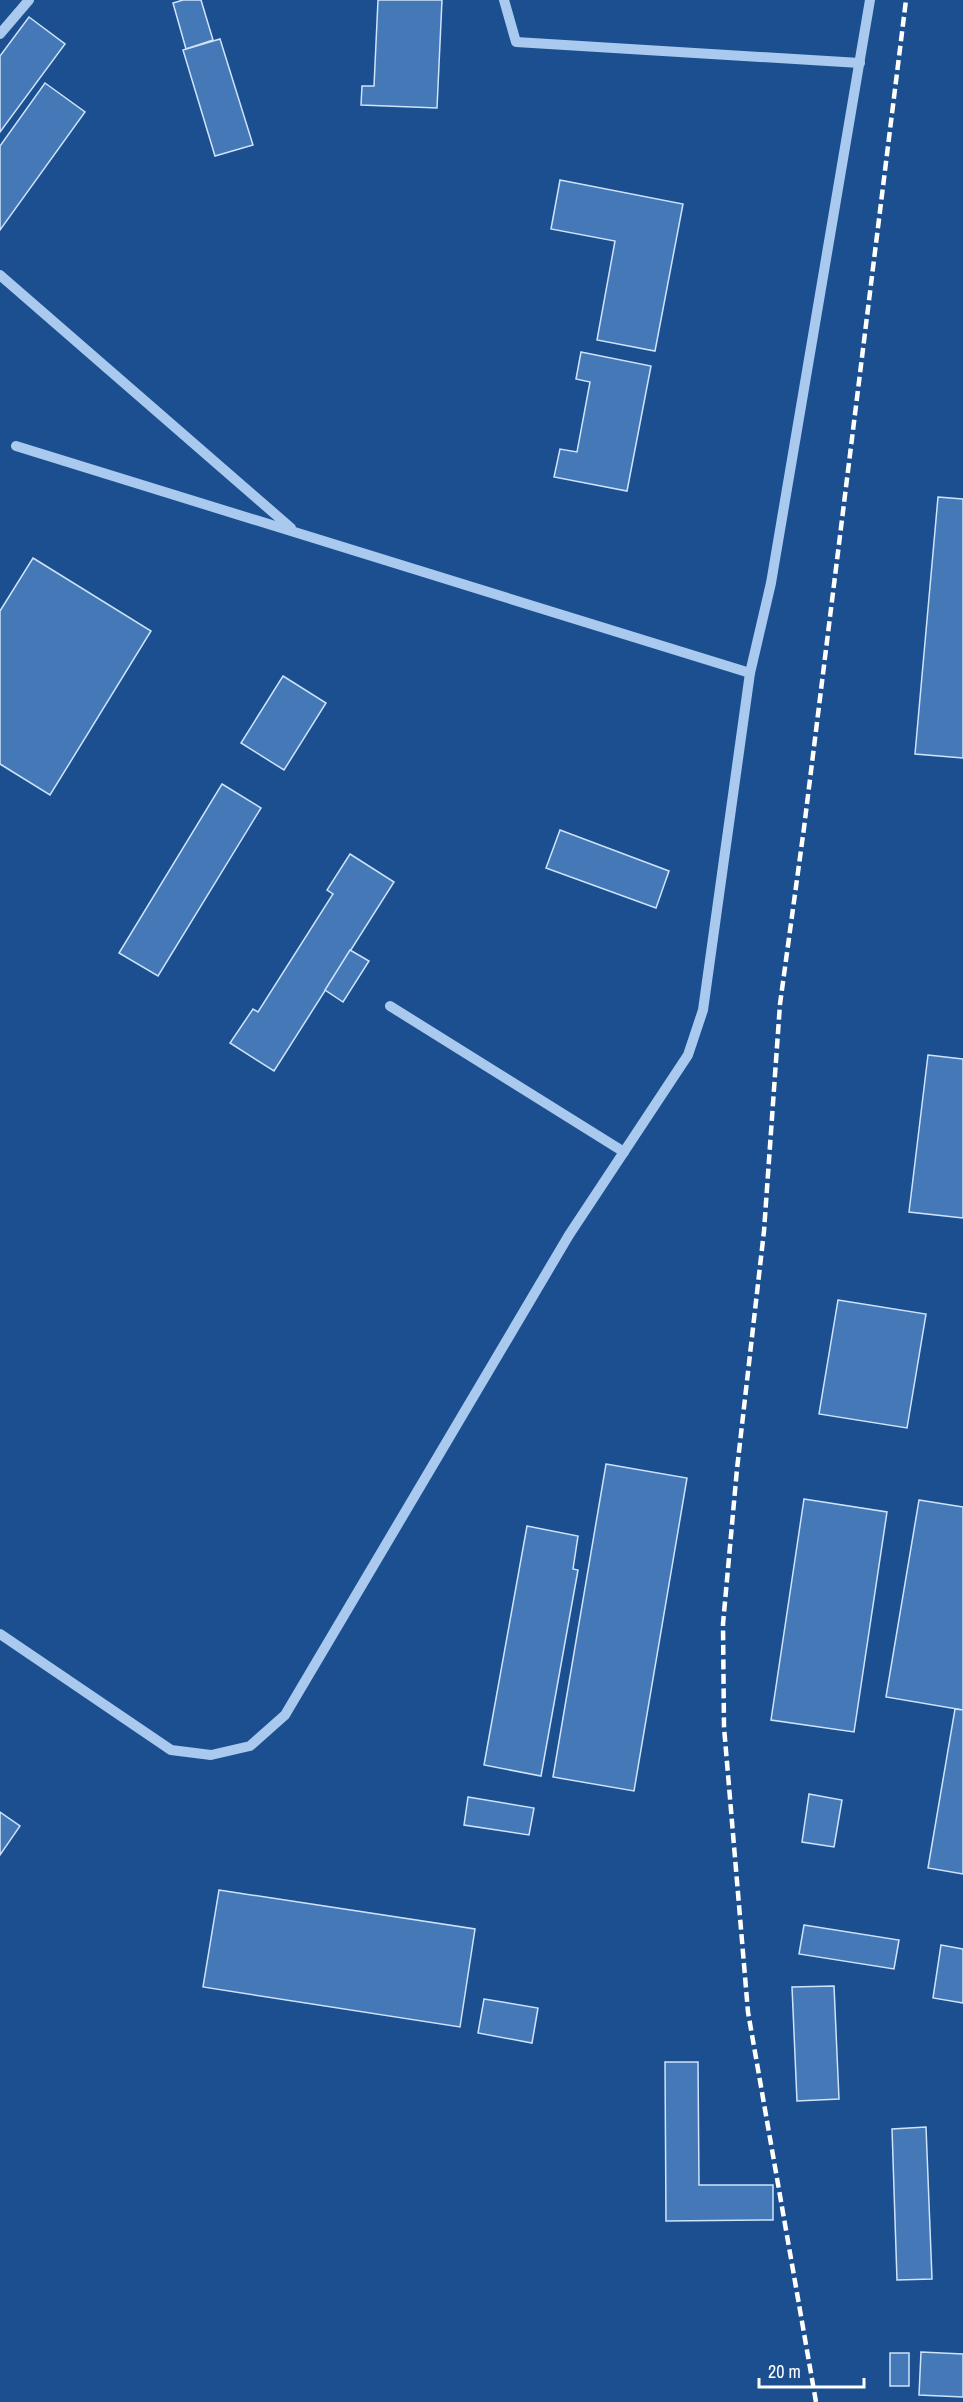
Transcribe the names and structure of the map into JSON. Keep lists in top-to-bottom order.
{
  "scale_bar": "20 m"
}
